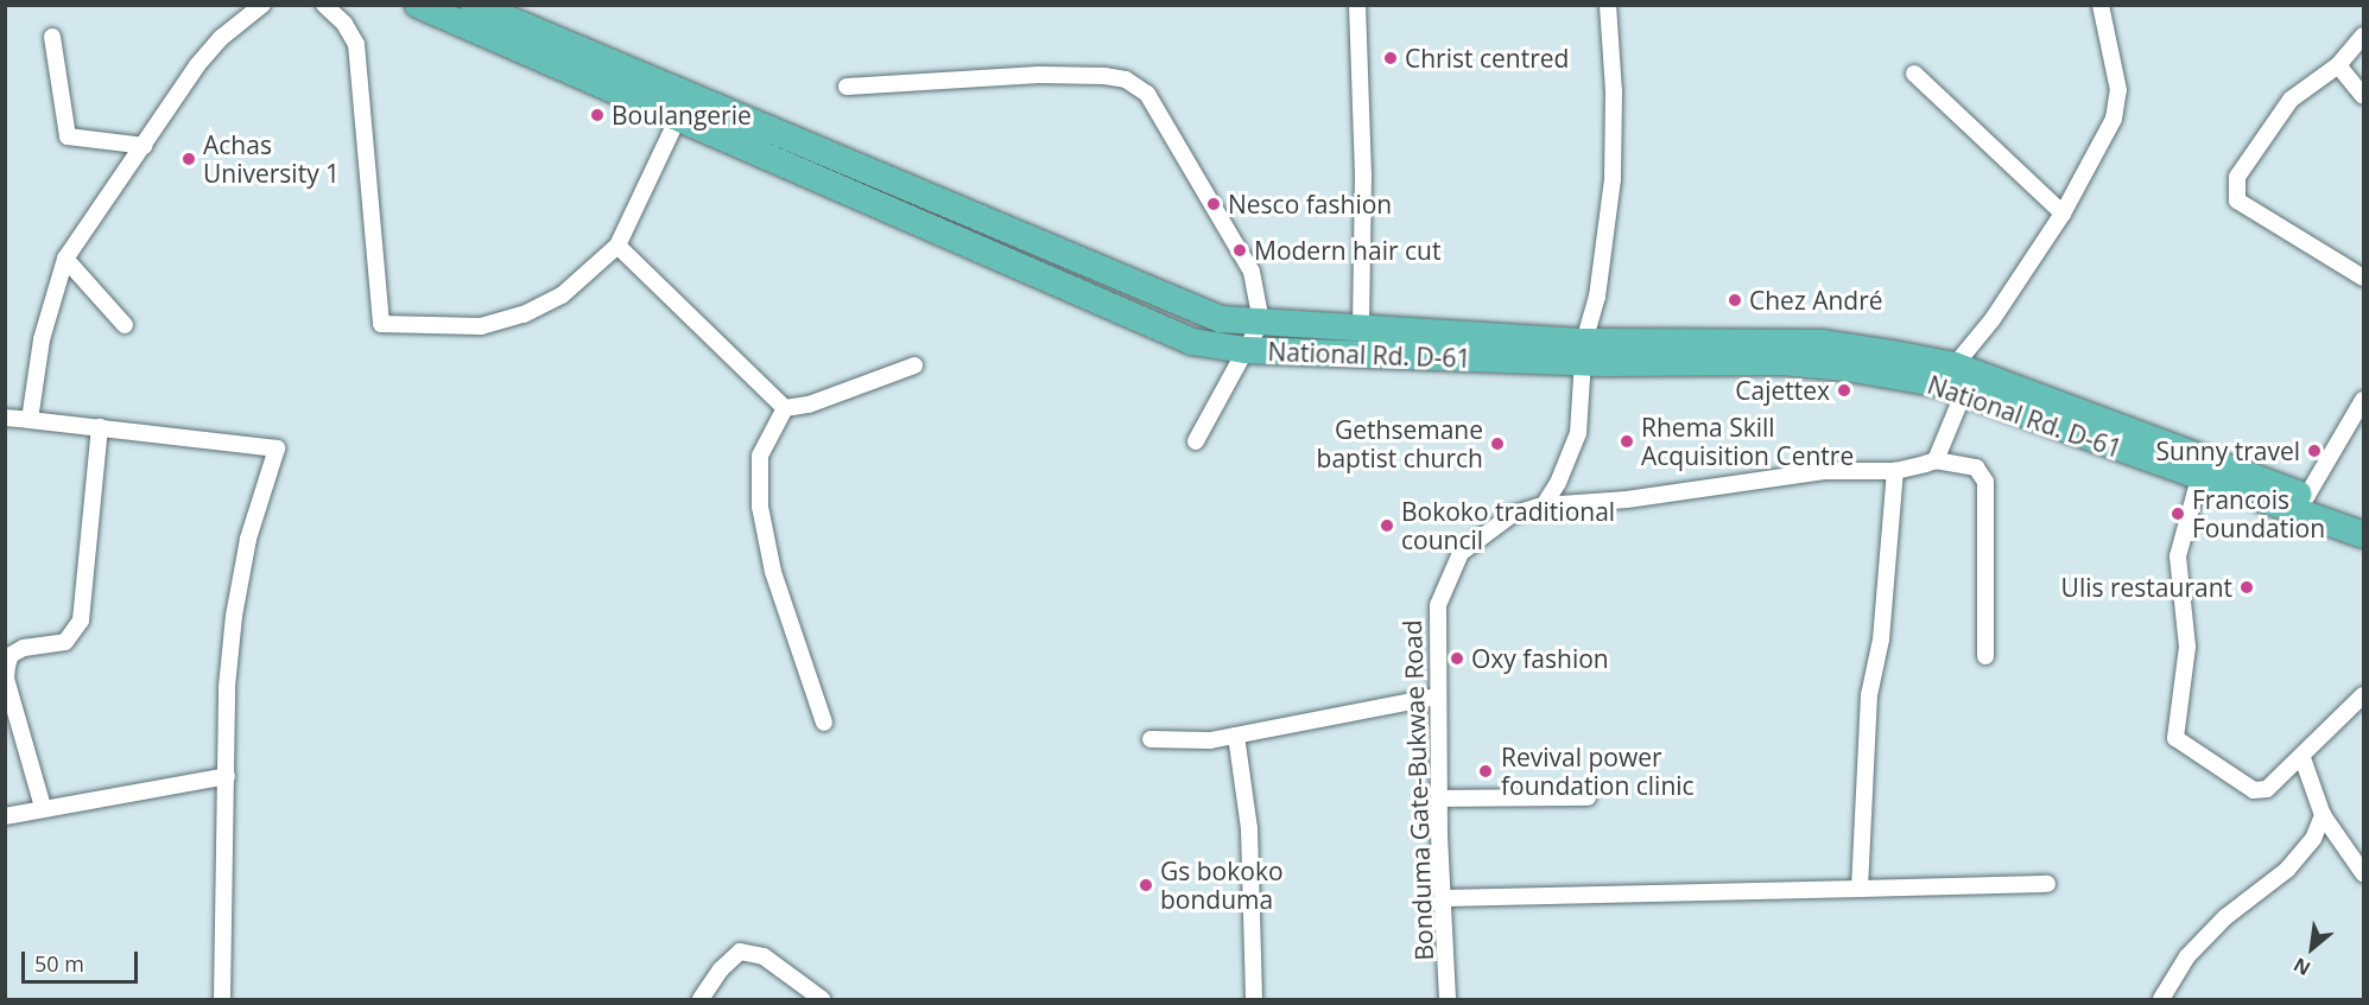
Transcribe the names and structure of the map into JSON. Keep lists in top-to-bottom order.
{
  "streets": {
    "highway": ["National Rd. D-61"],
    "street": ["Bonduma Gate-Bukwae Road"]
  },
  "places": [
    "Christ centred",
    "Boulangerie",
    "Achas University 1",
    "Nesco fashion",
    "Modern hair cut",
    "Chez André",
    "Cajettex",
    "Rhema Skill Acquisition Centre",
    "Gethsemane baptist church",
    "Sunny travel",
    "Francois Foundation",
    "Bokoko traditional council",
    "Ulis restaurant",
    "Oxy fashion",
    "Revival power foundation clinic",
    "Gs bokoko bonduma"
  ],
  "scale_bar": "50 m",
  "north": "bottom left"
}
